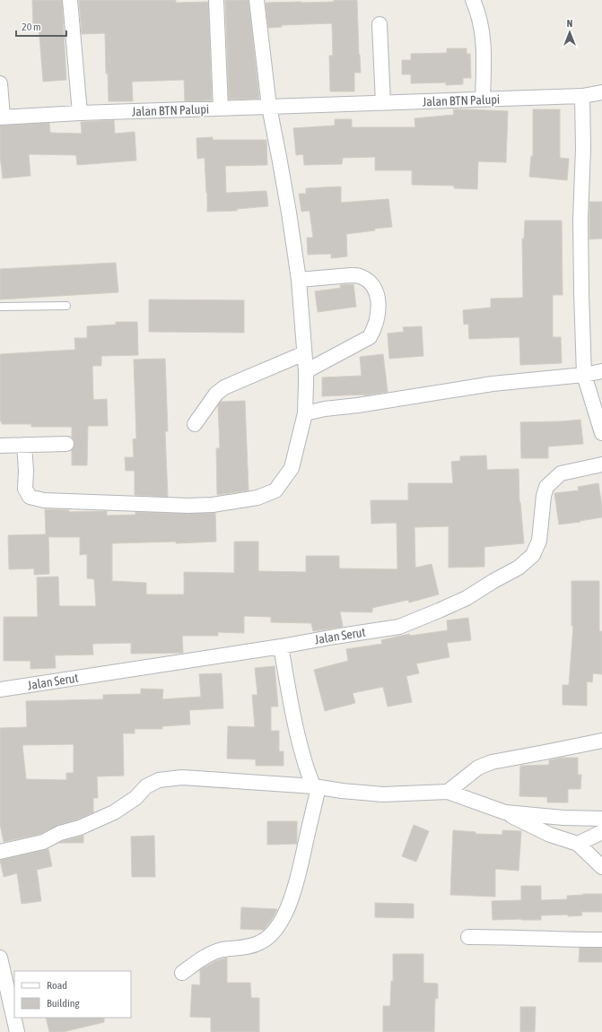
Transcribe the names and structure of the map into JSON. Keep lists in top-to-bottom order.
{
  "streets": {
    "street": ["Jalan BTN Palupi", "Jalan Serut"]
  },
  "legend": ["Road", "Building"],
  "scale_bar": "20 m",
  "north": "top"
}
